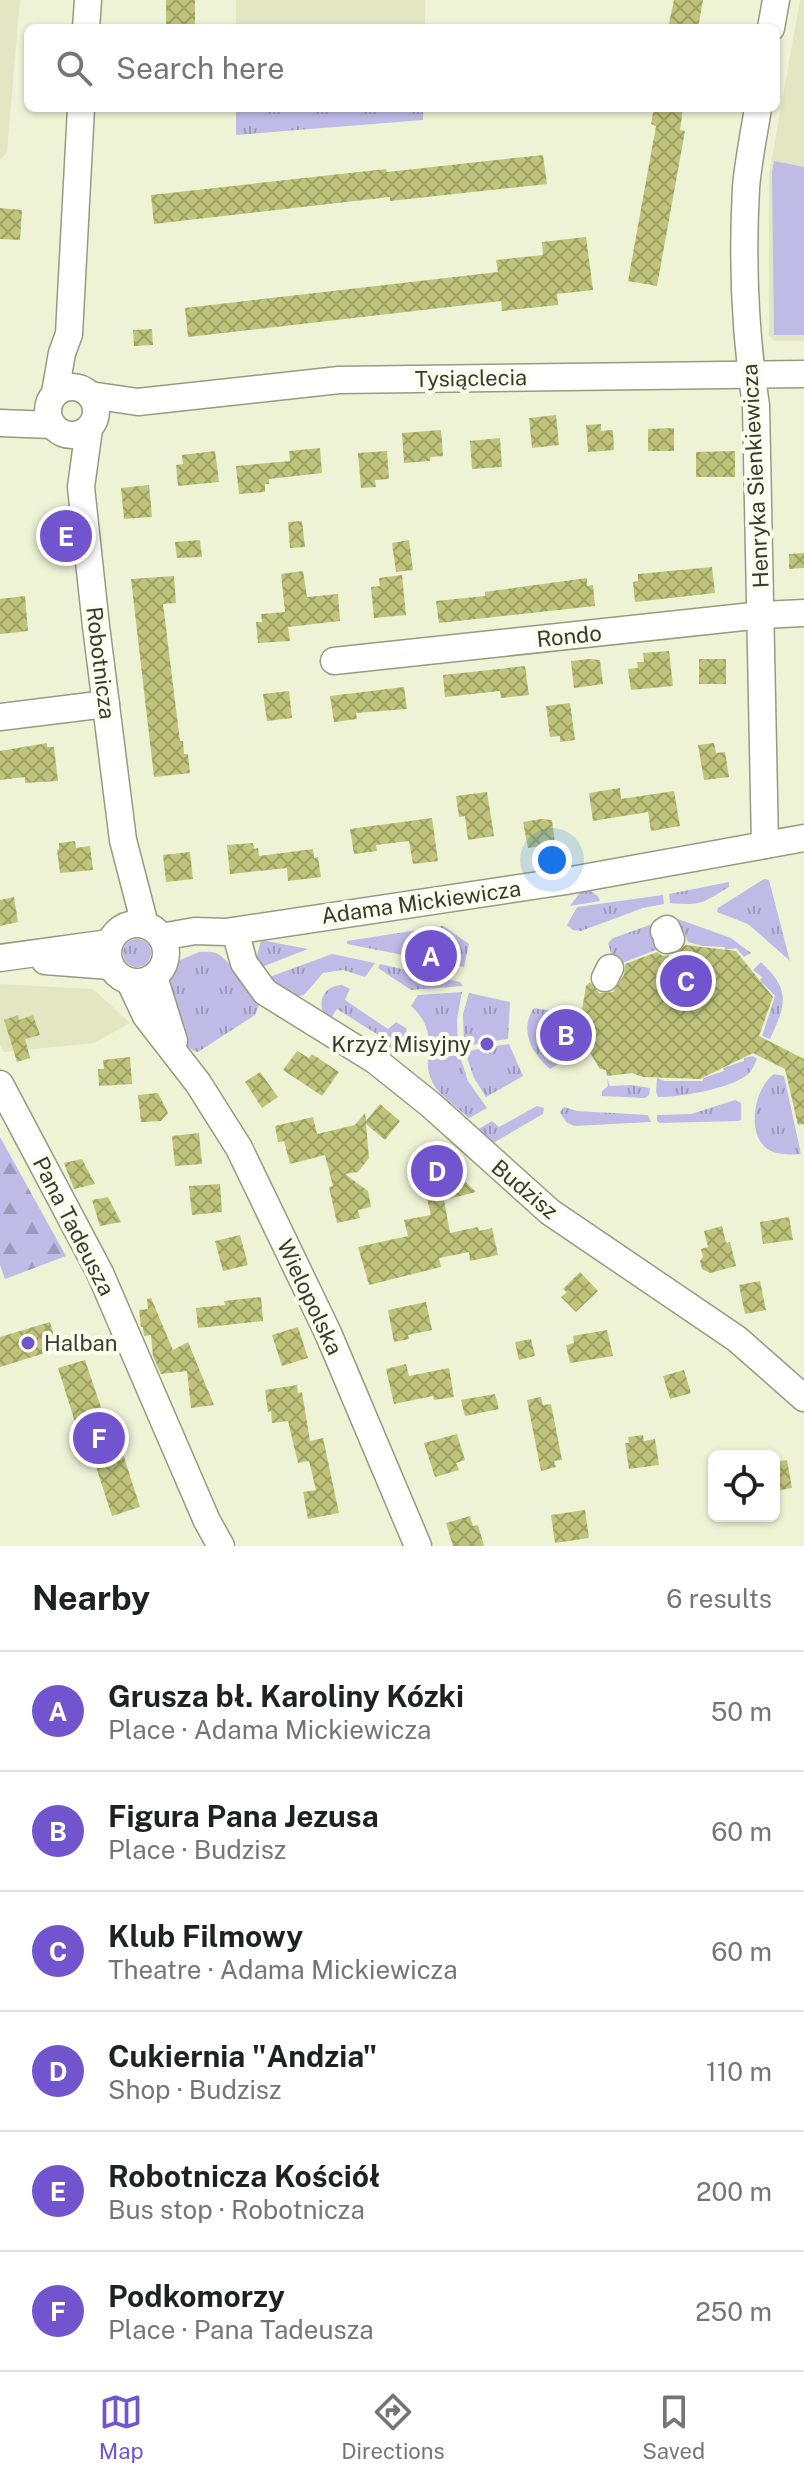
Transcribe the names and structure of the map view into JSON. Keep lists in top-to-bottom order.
{
  "streets": {
    "street": [
      "Tysiąclecia",
      "Henryka Sienkiewicza",
      "Rondo",
      "Robotnicza",
      "Adama Mickiewicza",
      "Budzisz",
      "Pana Tadeusza",
      "Wielopolska"
    ]
  },
  "crossings": [
    ["Tysiąclecia", "Henryka Sienkiewicza"],
    ["Tysiąclecia", "Robotnicza"],
    ["Henryka Sienkiewicza", "Rondo"],
    ["Henryka Sienkiewicza", "Adama Mickiewicza"],
    ["Robotnicza", "Adama Mickiewicza"],
    ["Robotnicza", "Wielopolska"],
    ["Adama Mickiewicza", "Budzisz"],
    ["Adama Mickiewicza", "Wielopolska"]
  ],
  "places": ["Krzyż Misyjny", "Halban"],
  "page": {
    "search": "Search here",
    "pins": [
      "E",
      "A",
      "C",
      "B",
      "D",
      "F"
    ],
    "heading": ["Nearby", "6 results"],
    "list": [
      {
        "mark": "A",
        "name": "Grusza bł. Karoliny Kózki",
        "note": "Place · Adama Mickiewicza",
        "value": "50 m"
      },
      {
        "mark": "B",
        "name": "Figura Pana Jezusa",
        "note": "Place · Budzisz",
        "value": "60 m"
      },
      {
        "mark": "C",
        "name": "Klub Filmowy",
        "note": "Theatre · Adama Mickiewicza",
        "value": "60 m"
      },
      {
        "mark": "D",
        "name": "Cukiernia \"Andzia\"",
        "note": "Shop · Budzisz",
        "value": "110 m"
      },
      {
        "mark": "E",
        "name": "Robotnicza Kościół",
        "note": "Bus stop · Robotnicza",
        "value": "200 m"
      },
      {
        "mark": "F",
        "name": "Podkomorzy",
        "note": "Place · Pana Tadeusza",
        "value": "250 m"
      }
    ],
    "nav": ["Map", "Directions", "Saved"]
  }
}
